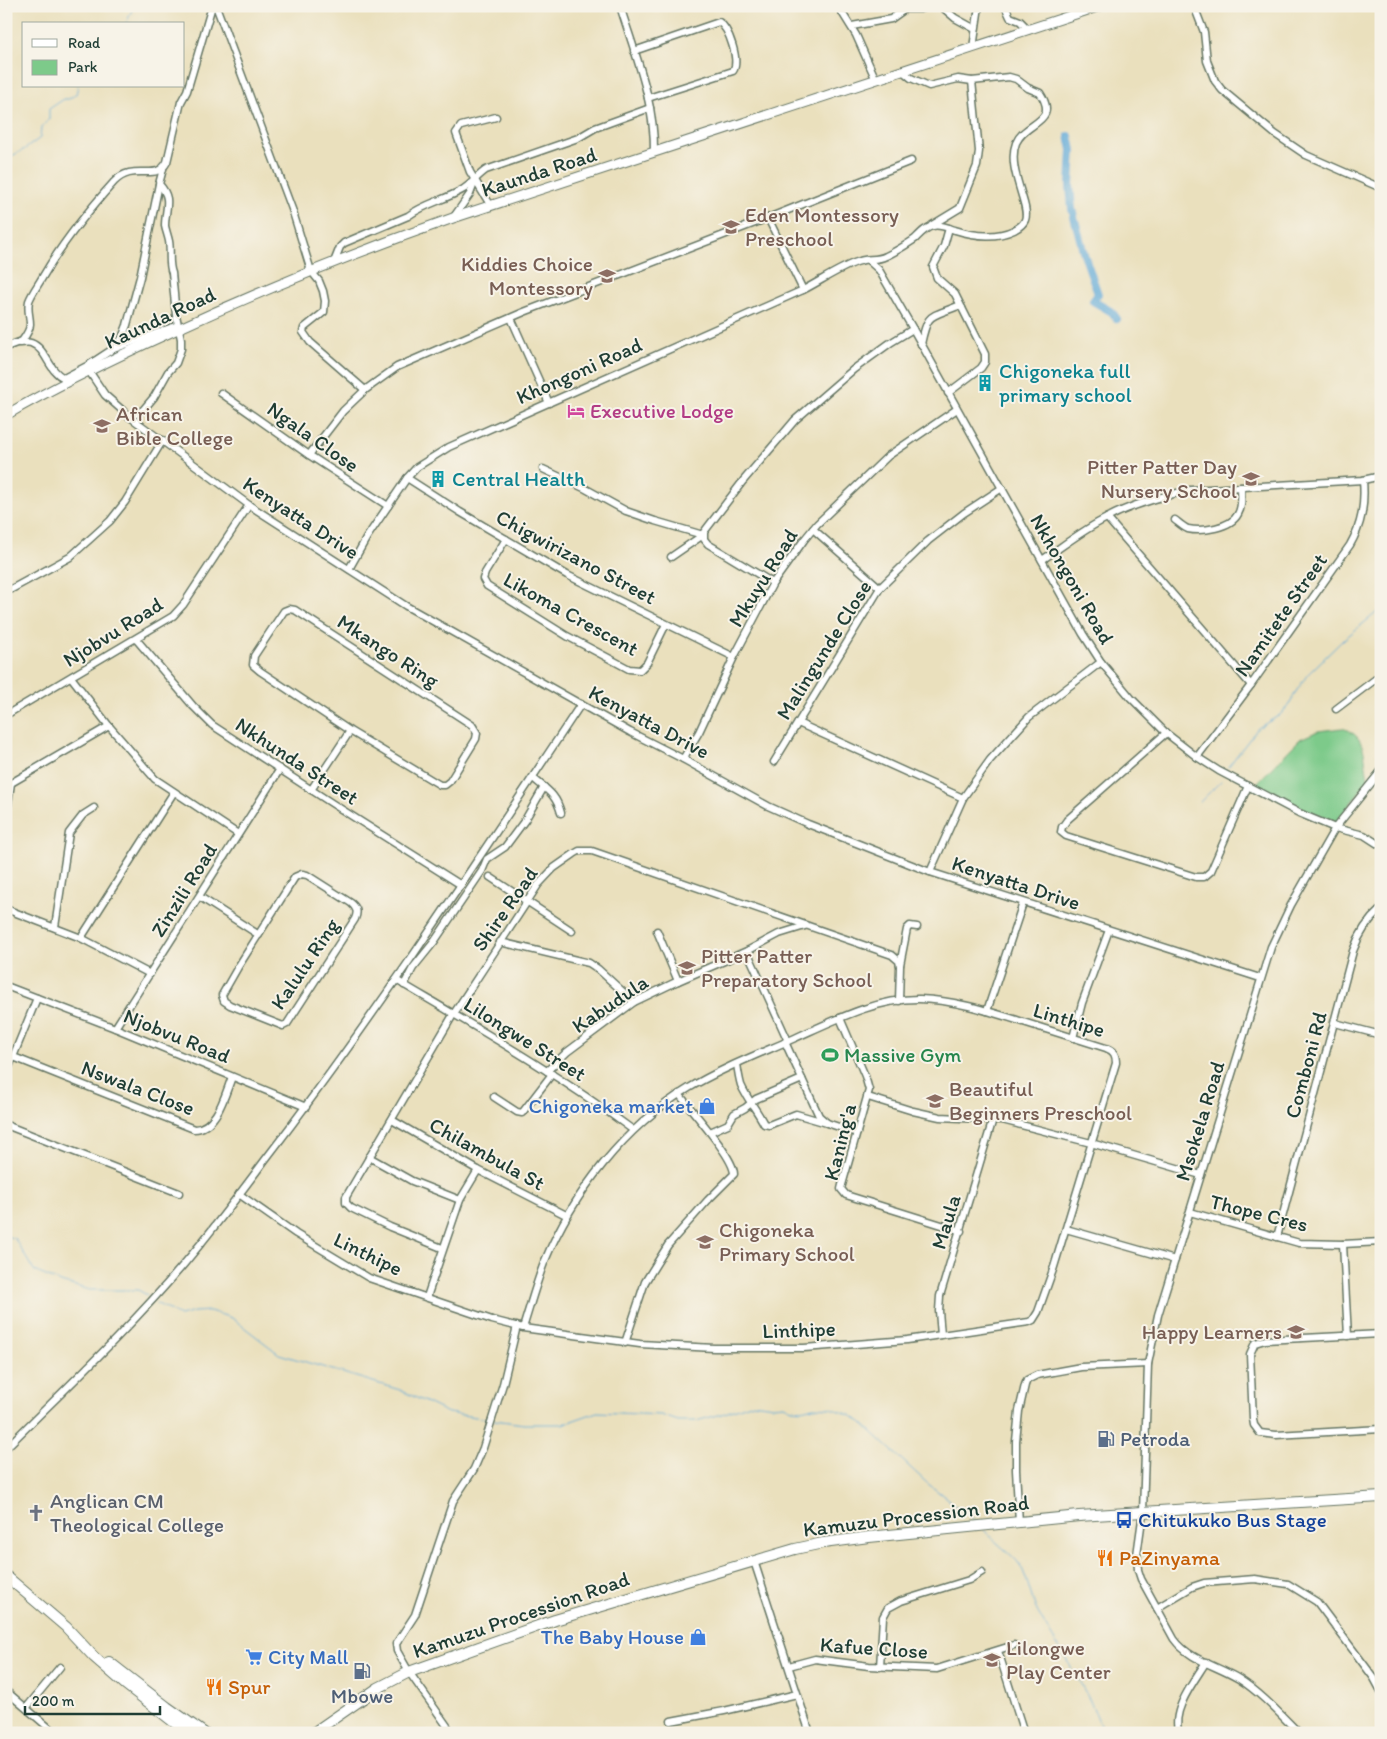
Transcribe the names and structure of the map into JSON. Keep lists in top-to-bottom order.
{
  "streets": {
    "highway": ["Kamuzu Procession Road"],
    "main road": ["Kaunda Road"],
    "street": [
      "Khongoni Road",
      "Ngala Close",
      "Kenyatta Drive",
      "Chigwirizano Street",
      "Mkuyu Road",
      "Nkhongoni Road",
      "Likoma Crescent",
      "Namitete Street",
      "Njobvu Road",
      "Malingunde Close",
      "Mkango Ring",
      "Nkhunda Street",
      "Zinzili Road",
      "Shire Road",
      "Kalulu Ring",
      "Kabudula",
      "Linthipe",
      "Lilongwe Street",
      "Comboni Rd",
      "Nswala Close",
      "Msokela Road",
      "Kaning'a",
      "Chilambula St",
      "Thope Cres",
      "Maula",
      "Kafue Close"
    ]
  },
  "crossings": [
    ["Kaunda Road", "Kenyatta Drive"],
    ["Khongoni Road", "Ngala Close"],
    ["Khongoni Road", "Kenyatta Drive"],
    ["Khongoni Road", "Chigwirizano Street"],
    ["Khongoni Road", "Nkhongoni Road"],
    ["Kenyatta Drive", "Mkuyu Road"],
    ["Kenyatta Drive", "Njobvu Road"],
    ["Kenyatta Drive", "Msokela Road"],
    ["Chigwirizano Street", "Mkuyu Road"],
    ["Chigwirizano Street", "Likoma Crescent"],
    ["Mkuyu Road", "Nkhongoni Road"],
    ["Nkhongoni Road", "Namitete Street"],
    ["Nkhongoni Road", "Malingunde Close"],
    ["Nkhongoni Road", "Msokela Road"],
    ["Njobvu Road", "Nkhunda Street"],
    ["Njobvu Road", "Zinzili Road"],
    ["Njobvu Road", "Nswala Close"],
    ["Nkhunda Street", "Zinzili Road"],
    ["Shire Road", "Kabudula"],
    ["Shire Road", "Lilongwe Street"],
    ["Shire Road", "Chilambula St"],
    ["Kabudula", "Lilongwe Street"],
    ["Linthipe", "Lilongwe Street"],
    ["Linthipe", "Chilambula St"],
    ["Linthipe", "Maula"],
    ["Comboni Rd", "Thope Cres"],
    ["Msokela Road", "Thope Cres"],
    ["Msokela Road", "Kamuzu Procession Road"],
    ["Kaning'a", "Maula"]
  ],
  "places": {
    "school or university": [
      "Eden Montessory Preschool",
      "Kiddies Choice Montessory",
      "African Bible College",
      "Pitter Patter Day Nursery School",
      "Pitter Patter Preparatory School",
      "Beautiful Beginners Preschool",
      "Chigoneka Primary School",
      "Happy Learners",
      "Lilongwe Play Center"
    ],
    "building": ["Chigoneka full primary school", "Central Health"],
    "hotel": ["Executive Lodge"],
    "sports": ["Massive Gym"],
    "shop": ["Chigoneka market", "The Baby House"],
    "fuel station": ["Petroda", "Mbowe"],
    "church": ["Anglican CM Theological College"],
    "bus stop": ["Chitukuko Bus Stage"],
    "restaurant": ["PaZinyama", "Spur"],
    "supermarket": ["City Mall"]
  },
  "legend": ["Road", "Park"],
  "scale_bar": "200 m"
}
